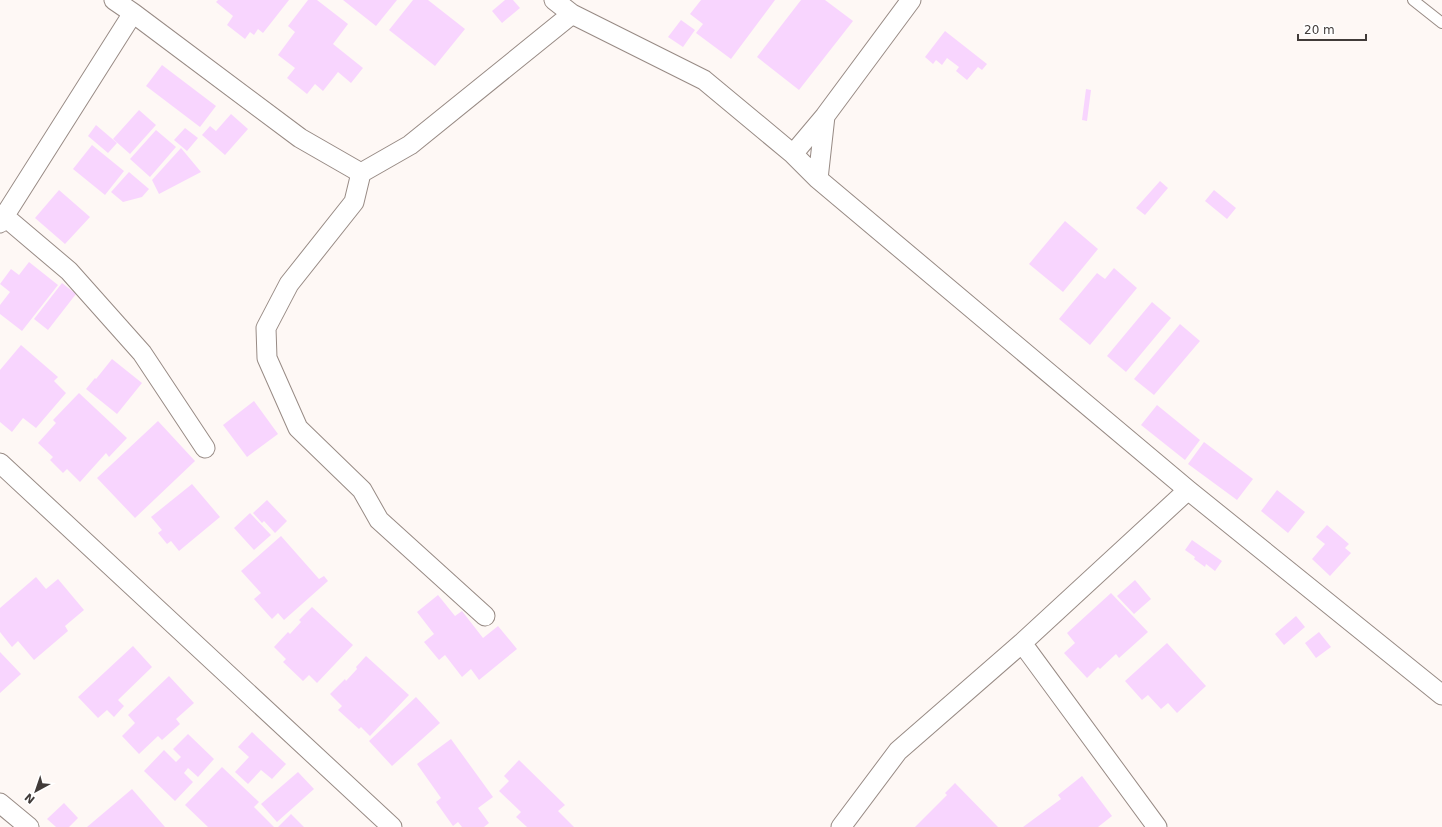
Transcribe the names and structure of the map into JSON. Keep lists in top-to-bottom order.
{
  "scale_bar": "20 m",
  "north": "bottom left"
}
